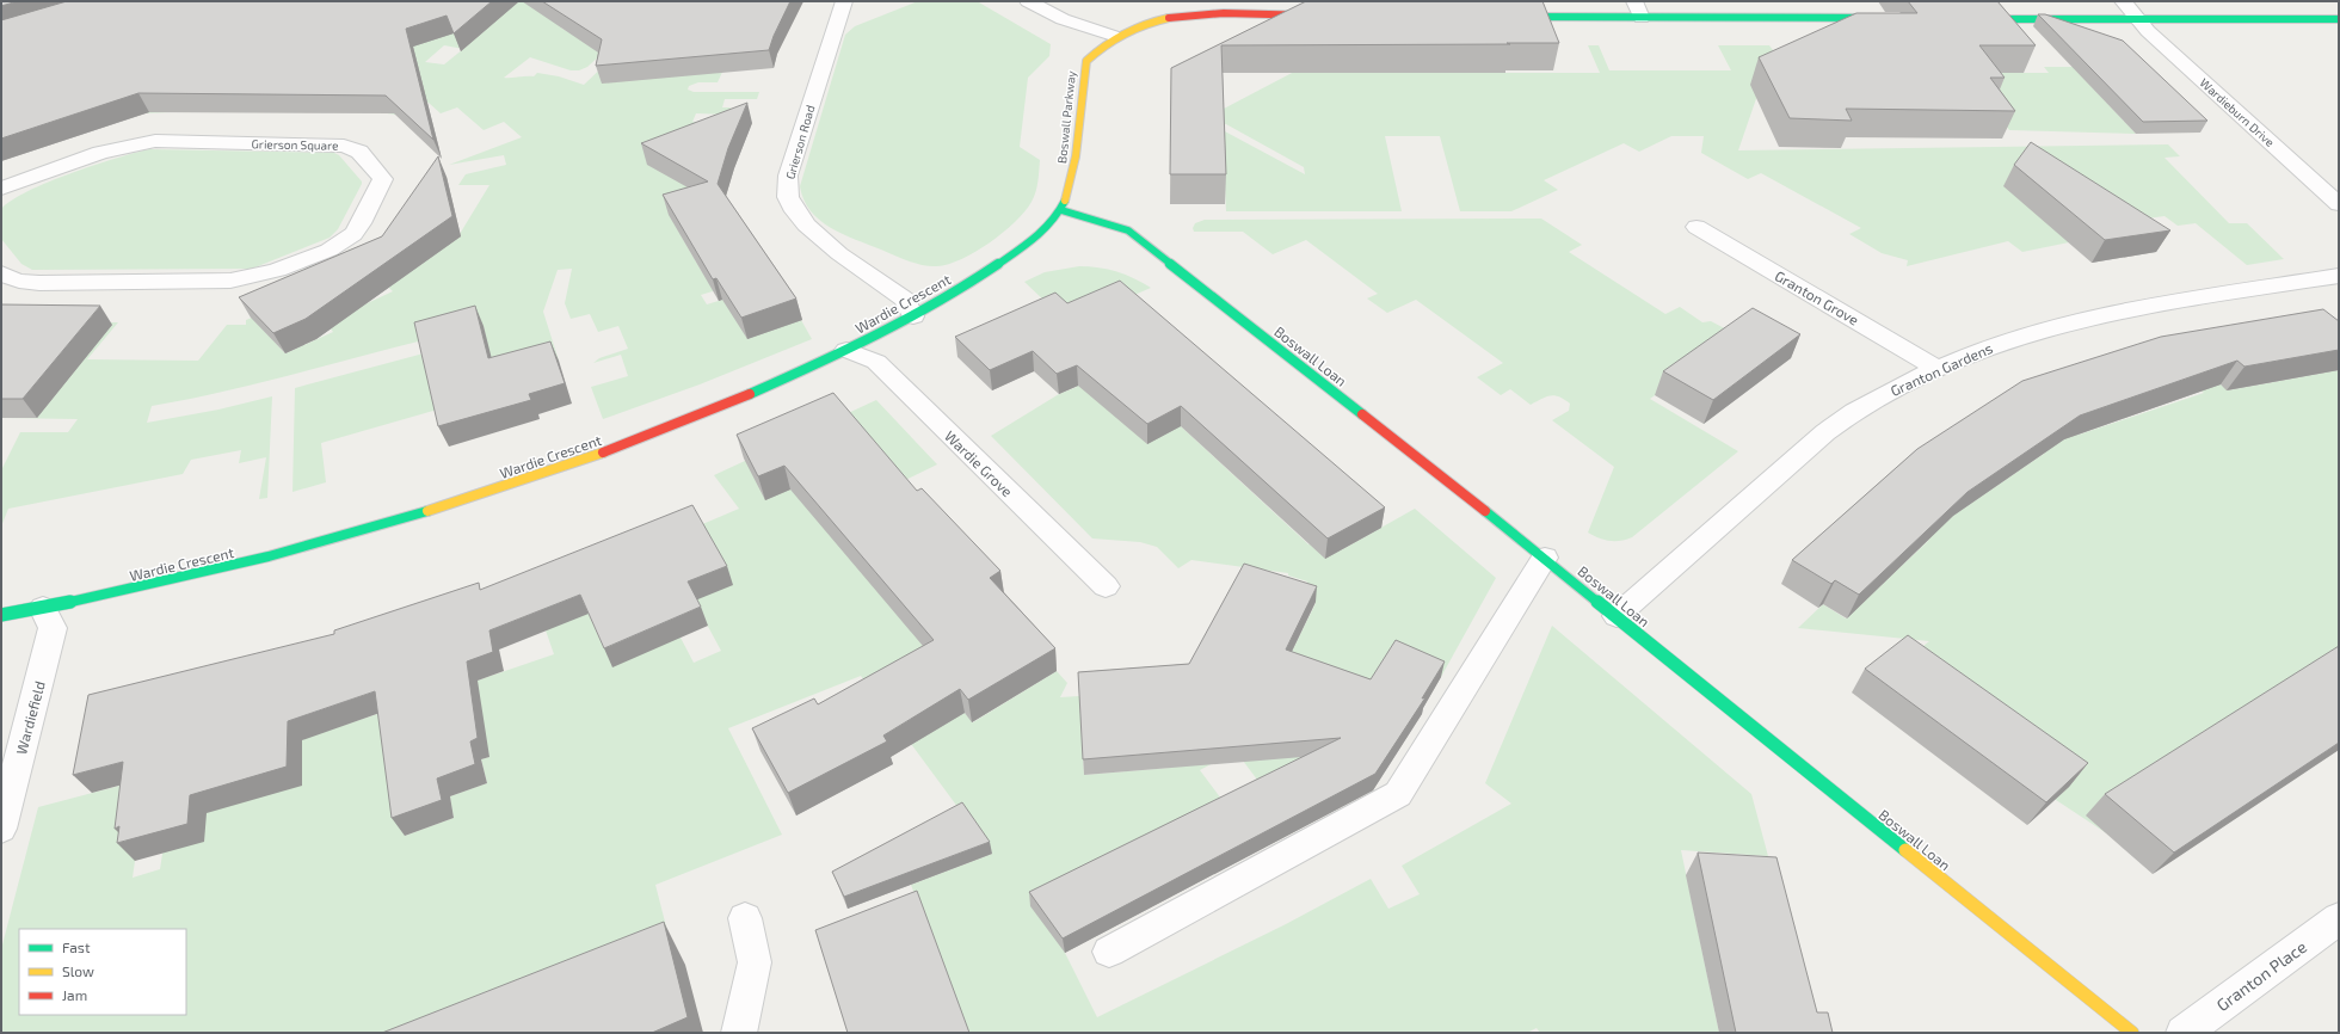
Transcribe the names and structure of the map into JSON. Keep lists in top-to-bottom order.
{
  "streets": {
    "street": [
      "Wardieburn Drive",
      "Boswall Parkway",
      "Grierson Road",
      "Grierson Square",
      "Granton Grove",
      "Wardie Crescent",
      "Boswall Loan",
      "Granton Gardens",
      "Wardie Grove",
      "Wardiefield",
      "Granton Place"
    ]
  },
  "crossings": [
    ["Boswall Parkway", "Wardie Crescent"],
    ["Boswall Parkway", "Boswall Loan"],
    ["Grierson Road", "Wardie Crescent"],
    ["Granton Grove", "Granton Gardens"],
    ["Wardie Crescent", "Boswall Loan"],
    ["Wardie Crescent", "Wardie Grove"],
    ["Wardie Crescent", "Wardiefield"],
    ["Boswall Loan", "Granton Gardens"]
  ],
  "legend": ["Fast", "Slow", "Jam"]
}
